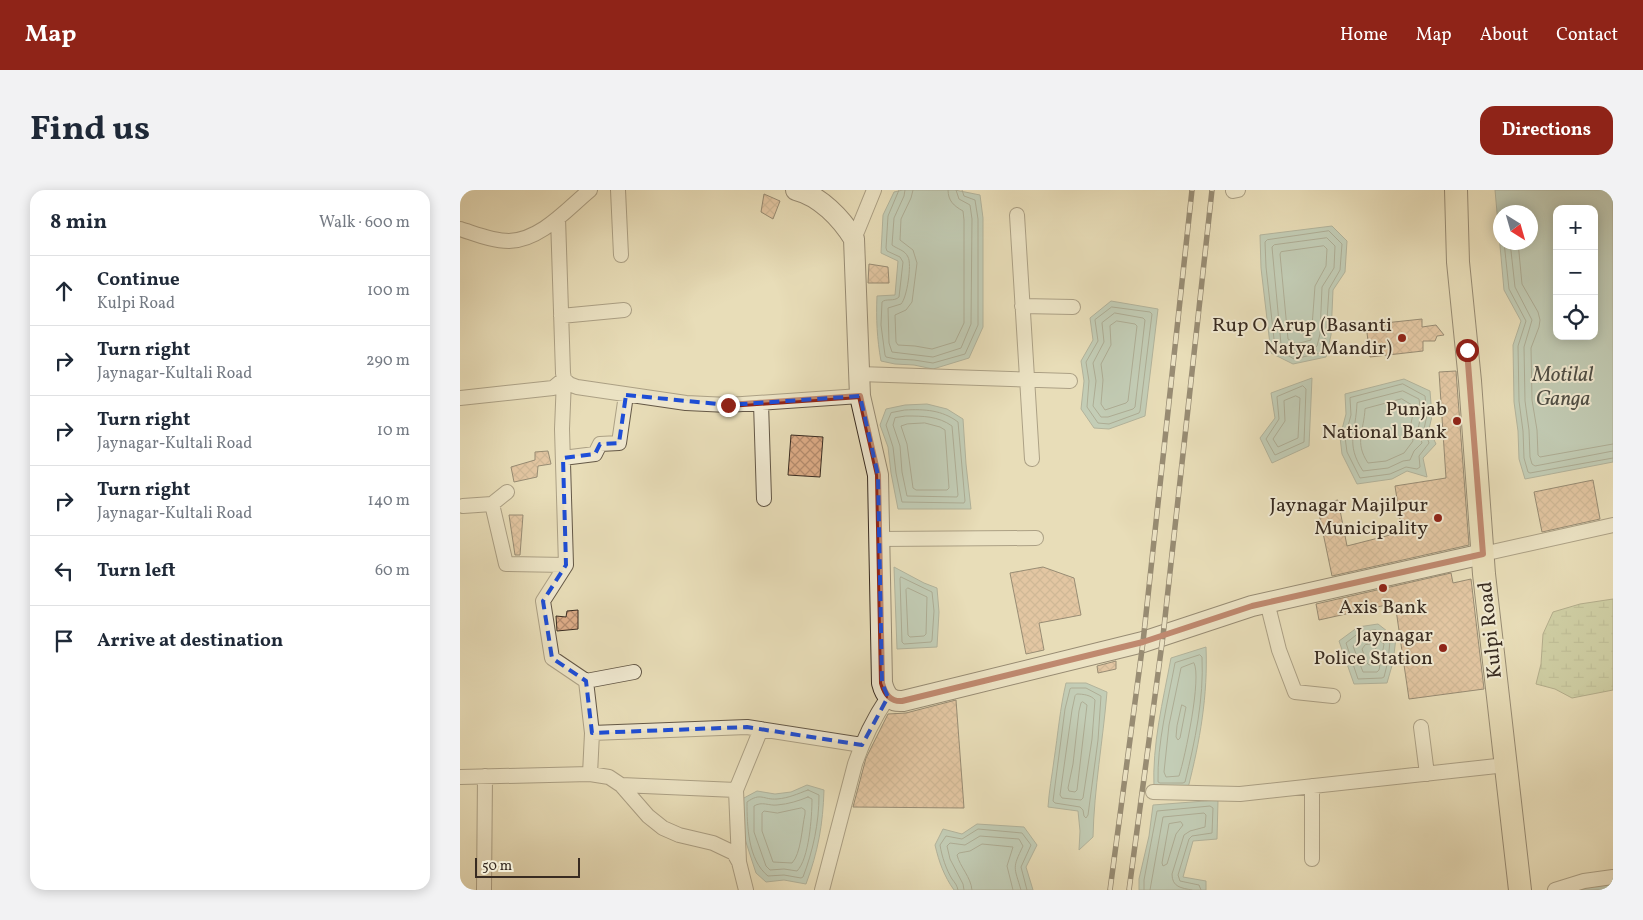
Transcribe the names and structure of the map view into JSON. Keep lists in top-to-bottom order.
{
  "streets": {
    "main road": ["Kulpi Road"]
  },
  "water": ["Motilal Ganga"],
  "places": [
    "Rup O Arup (Basanti Natya Mandir)",
    "Punjab National Bank",
    "Jaynagar Majilpur Municipality",
    "Axis Bank",
    "Jaynagar Police Station"
  ],
  "scale_bar": "50 m",
  "north": "bottom right",
  "page": {
    "header": "Map",
    "nav": [
      "Home",
      "Map",
      "About",
      "Contact"
    ],
    "title": "Find us",
    "buttons": "Directions",
    "heading": ["8 min", "Walk · 600 m"],
    "map_buttons": ["+", "−"],
    "list": [
      ["Continue", "Kulpi Road", "100 m"],
      ["Turn right", "Jaynagar-Kultali Road", "290 m"],
      ["Turn right", "Jaynagar-Kultali Road", "10 m"],
      ["Turn right", "Jaynagar-Kultali Road", "140 m"],
      ["Turn left", "60 m"],
      "Arrive at destination"
    ],
    "scale": "50 m"
  }
}
